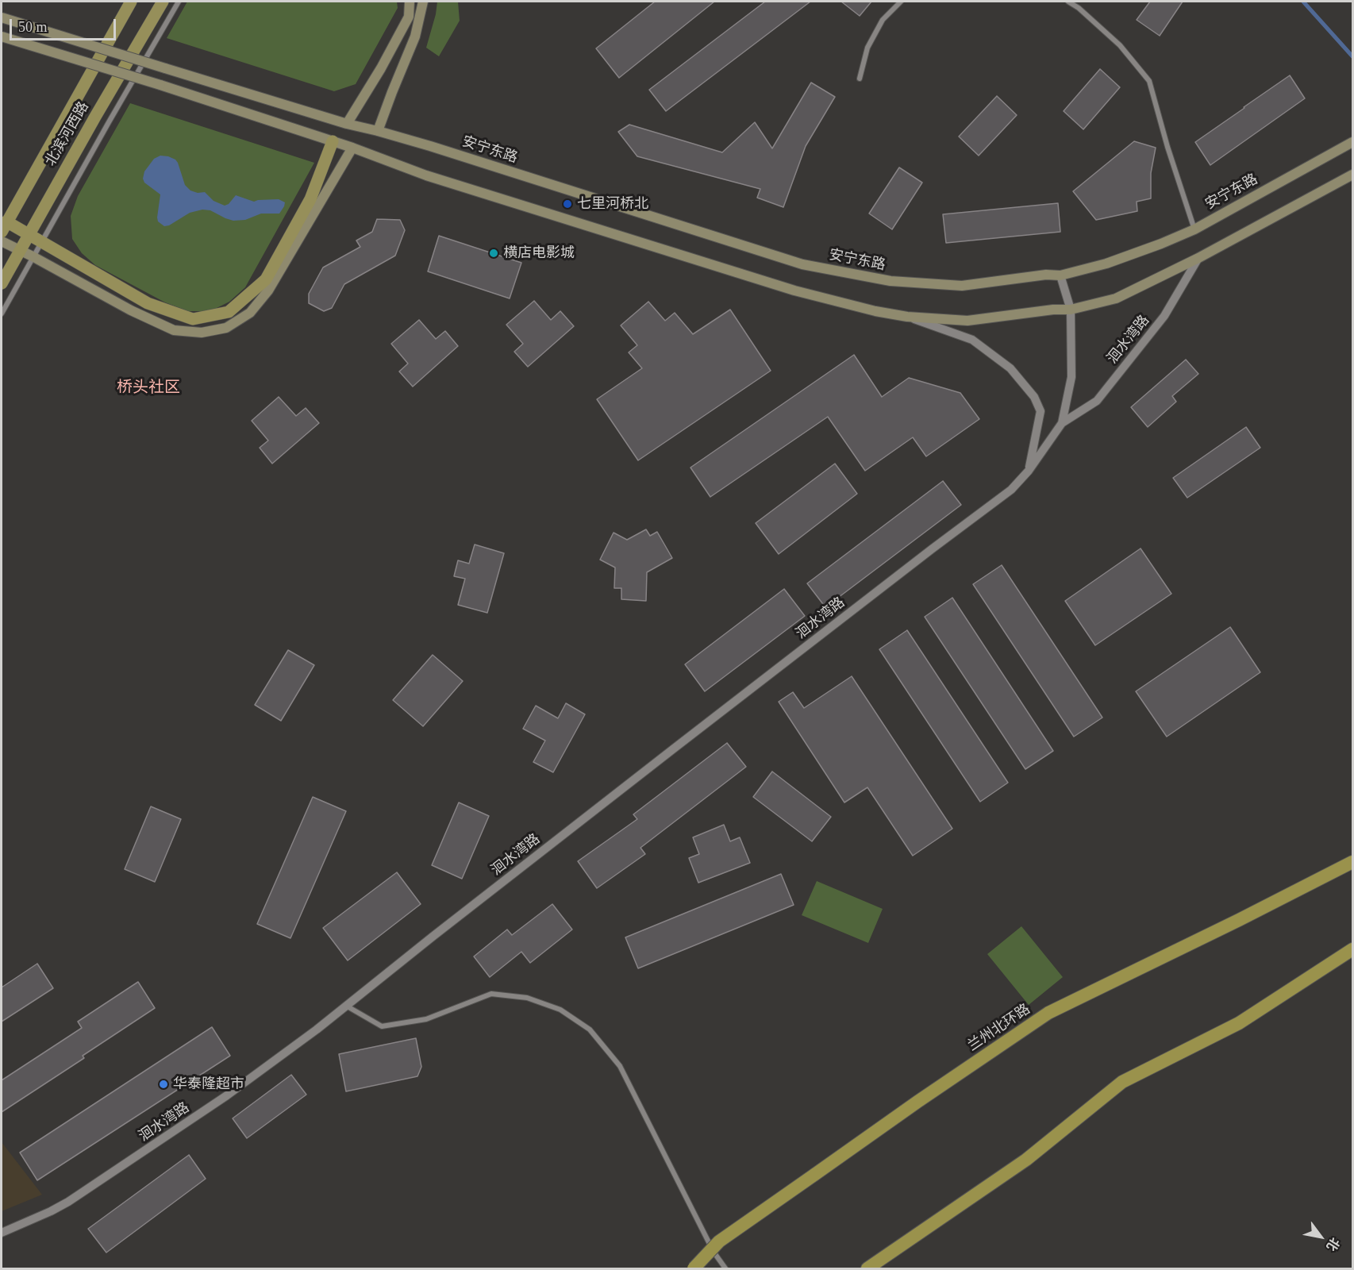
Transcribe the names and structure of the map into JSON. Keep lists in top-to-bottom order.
{
  "streets": {
    "highway": ["兰州北环路"],
    "main road": ["北滨河西路", "安宁东路"],
    "street": ["洄水湾路"]
  },
  "crossings": [
    ["安宁东路", "洄水湾路"]
  ],
  "districts": ["桥头社区"],
  "places": ["七里河桥北", "横店电影城", "华泰隆超市"],
  "scale_bar": "50 m",
  "north": "bottom right"
}
